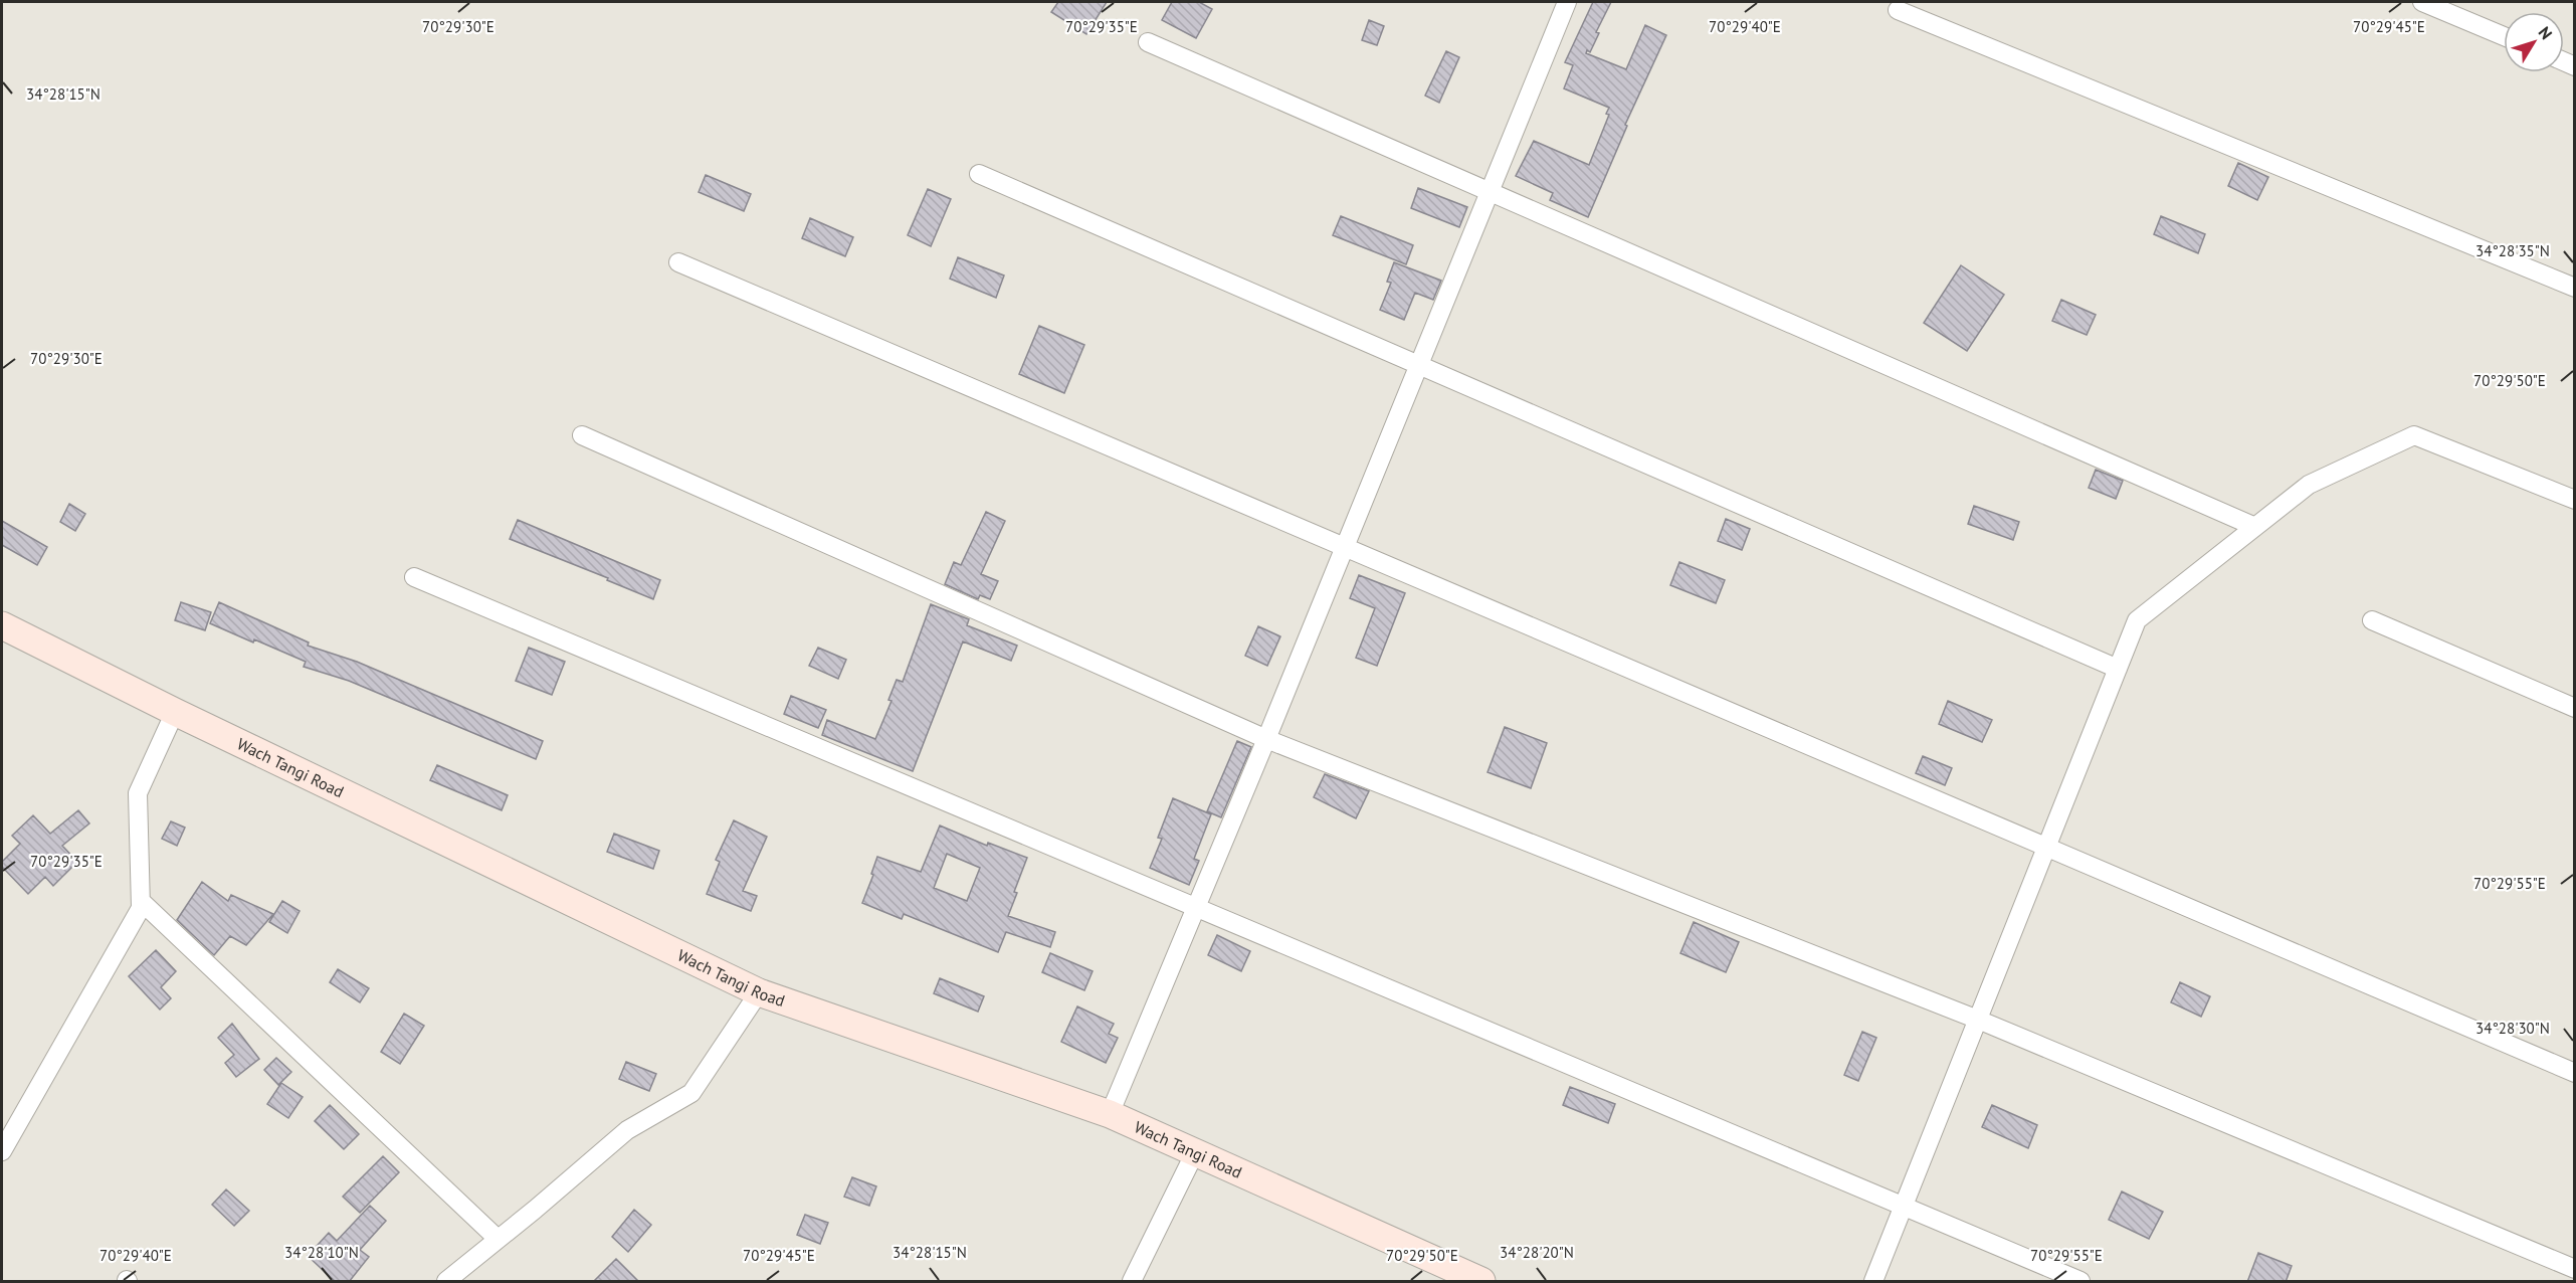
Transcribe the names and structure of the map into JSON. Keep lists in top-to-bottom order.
{
  "streets": {
    "main road": ["Wach Tangi Road"]
  },
  "north": "top right",
  "coordinates": [
    "70°29'30\"E",
    "70°29'35\"E",
    "70°29'40\"E",
    "70°29'45\"E",
    "34°28'15\"N",
    "34°28'35\"N",
    "70°29'50\"E",
    "70°29'55\"E",
    "34°28'30\"N",
    "34°28'10\"N",
    "34°28'20\"N"
  ]
}
